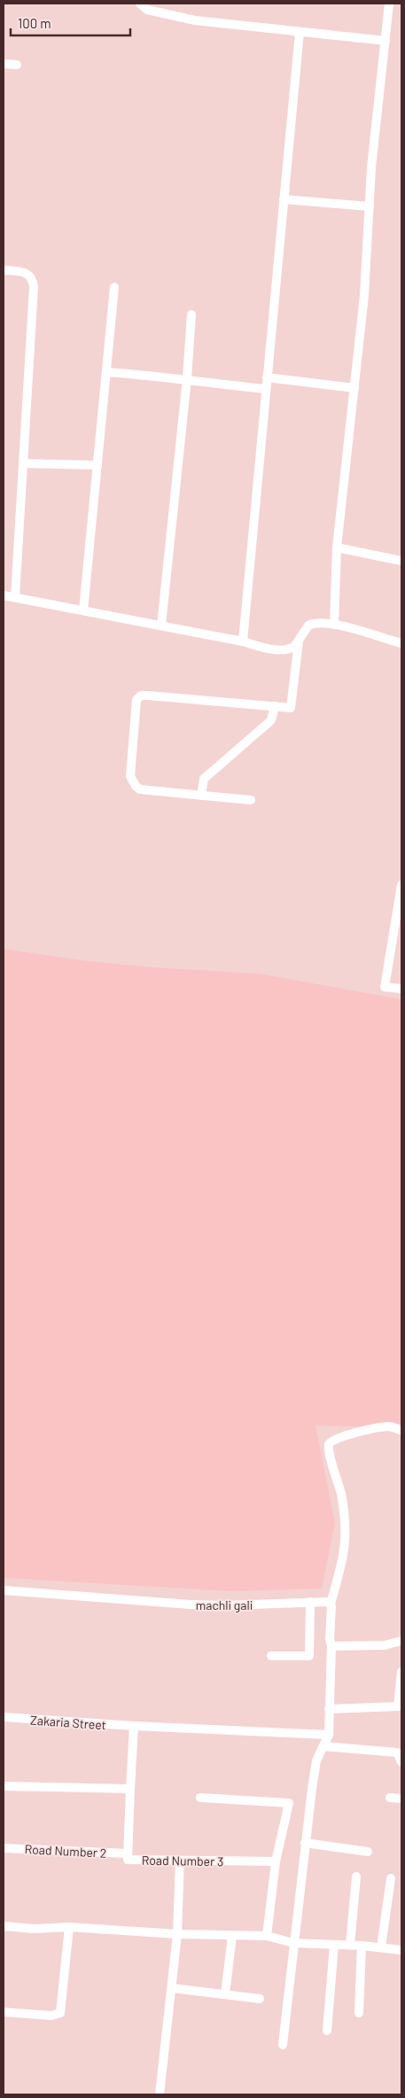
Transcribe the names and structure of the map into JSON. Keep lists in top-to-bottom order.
{
  "streets": {
    "street": [
      "machli gali",
      "Zakaria Street",
      "Road Number 2",
      "Road Number 3"
    ]
  },
  "crossings": [
    ["Zakaria Street", "Road Number 3"],
    ["Road Number 2", "Road Number 3"]
  ],
  "scale_bar": "100 m"
}
